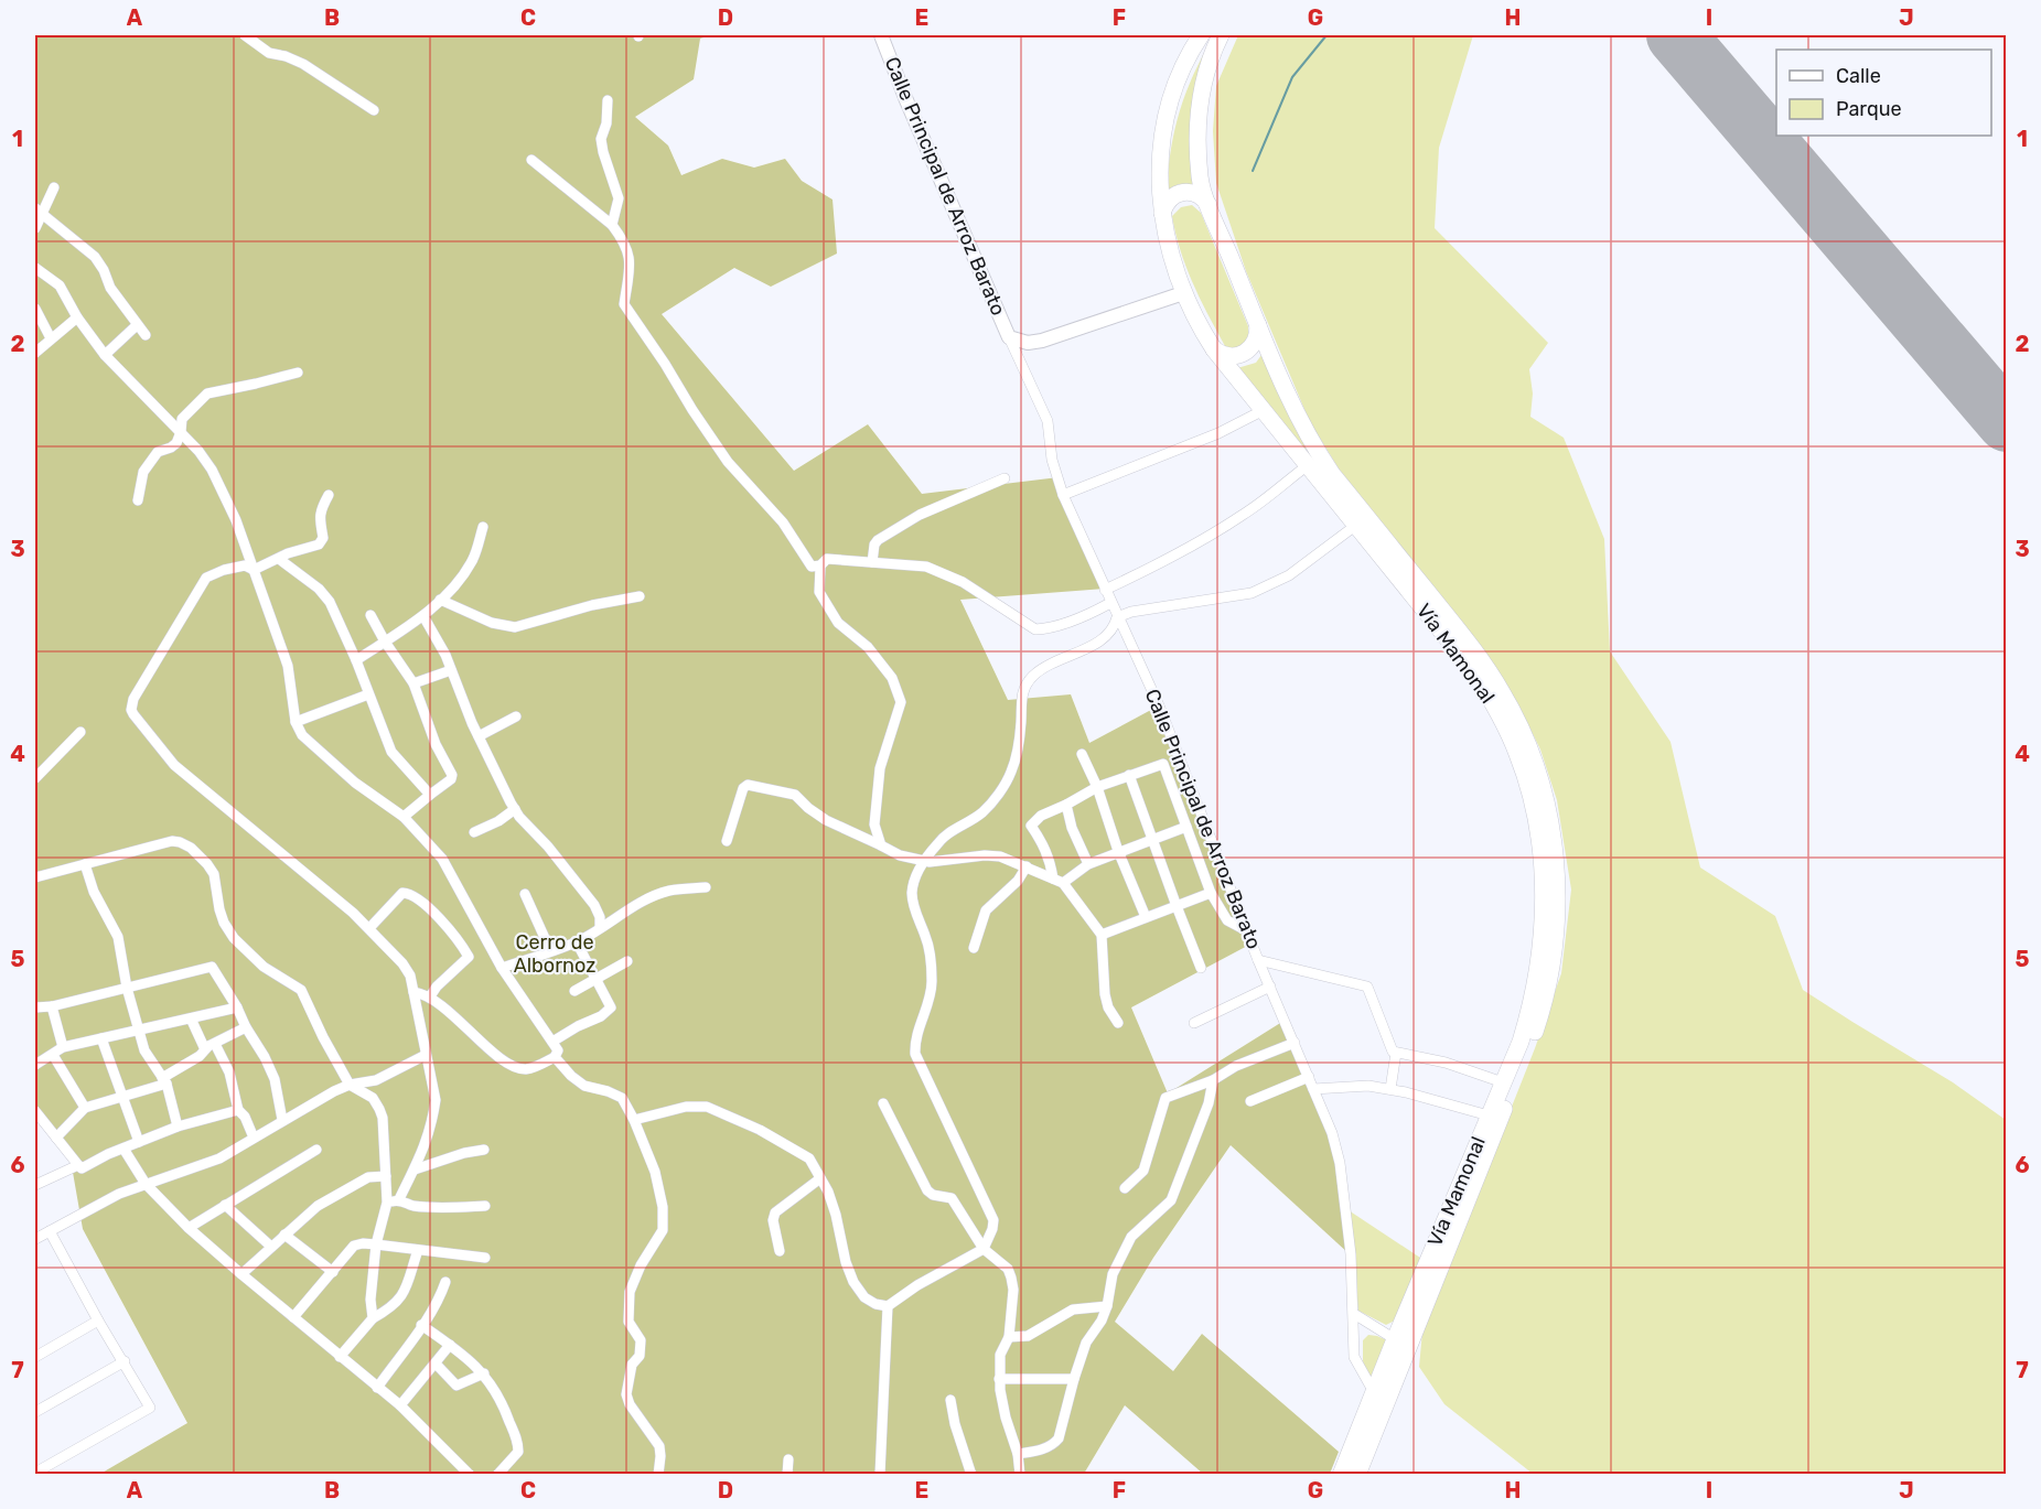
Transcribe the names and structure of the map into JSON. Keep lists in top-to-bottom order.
{
  "streets": {
    "main road": ["Vía Mamonal"],
    "street": ["Calle Principal de Arroz Barato"]
  },
  "crossings": [
    ["Calle Principal de Arroz Barato", "Vía Mamonal"]
  ],
  "parks": ["Cerro de Albornoz"],
  "legend": ["Calle", "Parque"],
  "grid": {
    "columns": [
      "A",
      "B",
      "C",
      "D",
      "E",
      "F",
      "G",
      "H",
      "I",
      "J"
    ],
    "rows": [
      "1",
      "2",
      "3",
      "4",
      "5",
      "6",
      "7"
    ]
  }
}
